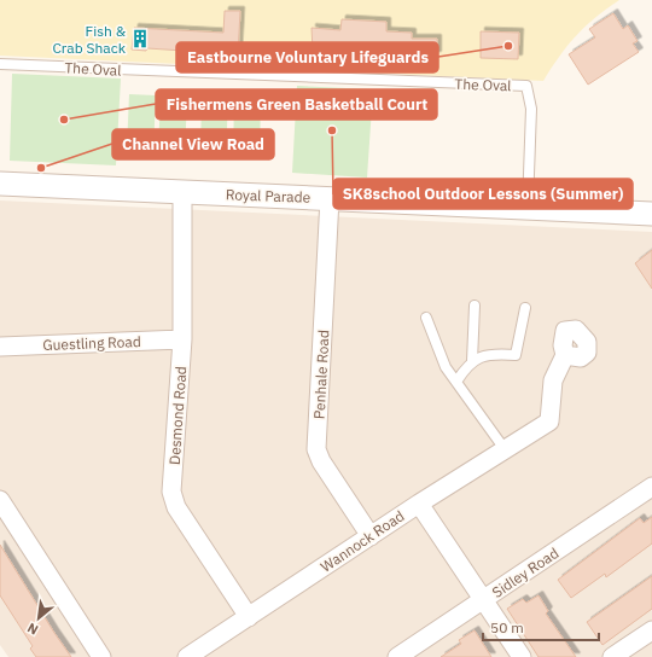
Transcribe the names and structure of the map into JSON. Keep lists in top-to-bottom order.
{
  "streets": {
    "street": [
      "Royal Parade",
      "Guestling Road",
      "Penhale Road",
      "Desmond Road",
      "Wannock Road",
      "Sidley Road"
    ],
    "lane": ["The Oval"]
  },
  "crossings": [
    ["The Oval", "Royal Parade"],
    ["Royal Parade", "Penhale Road"],
    ["Royal Parade", "Desmond Road"],
    ["Guestling Road", "Desmond Road"],
    ["Penhale Road", "Wannock Road"],
    ["Desmond Road", "Wannock Road"]
  ],
  "places": {
    "building": ["Fish & Crab Shack"],
    "other": [
      "Eastbourne Voluntary Lifeguards",
      "Fishermens Green Basketball Court",
      "SK8school Outdoor Lessons (Summer)",
      "Channel View Road"
    ]
  },
  "scale_bar": "50 m",
  "north": "bottom left"
}
